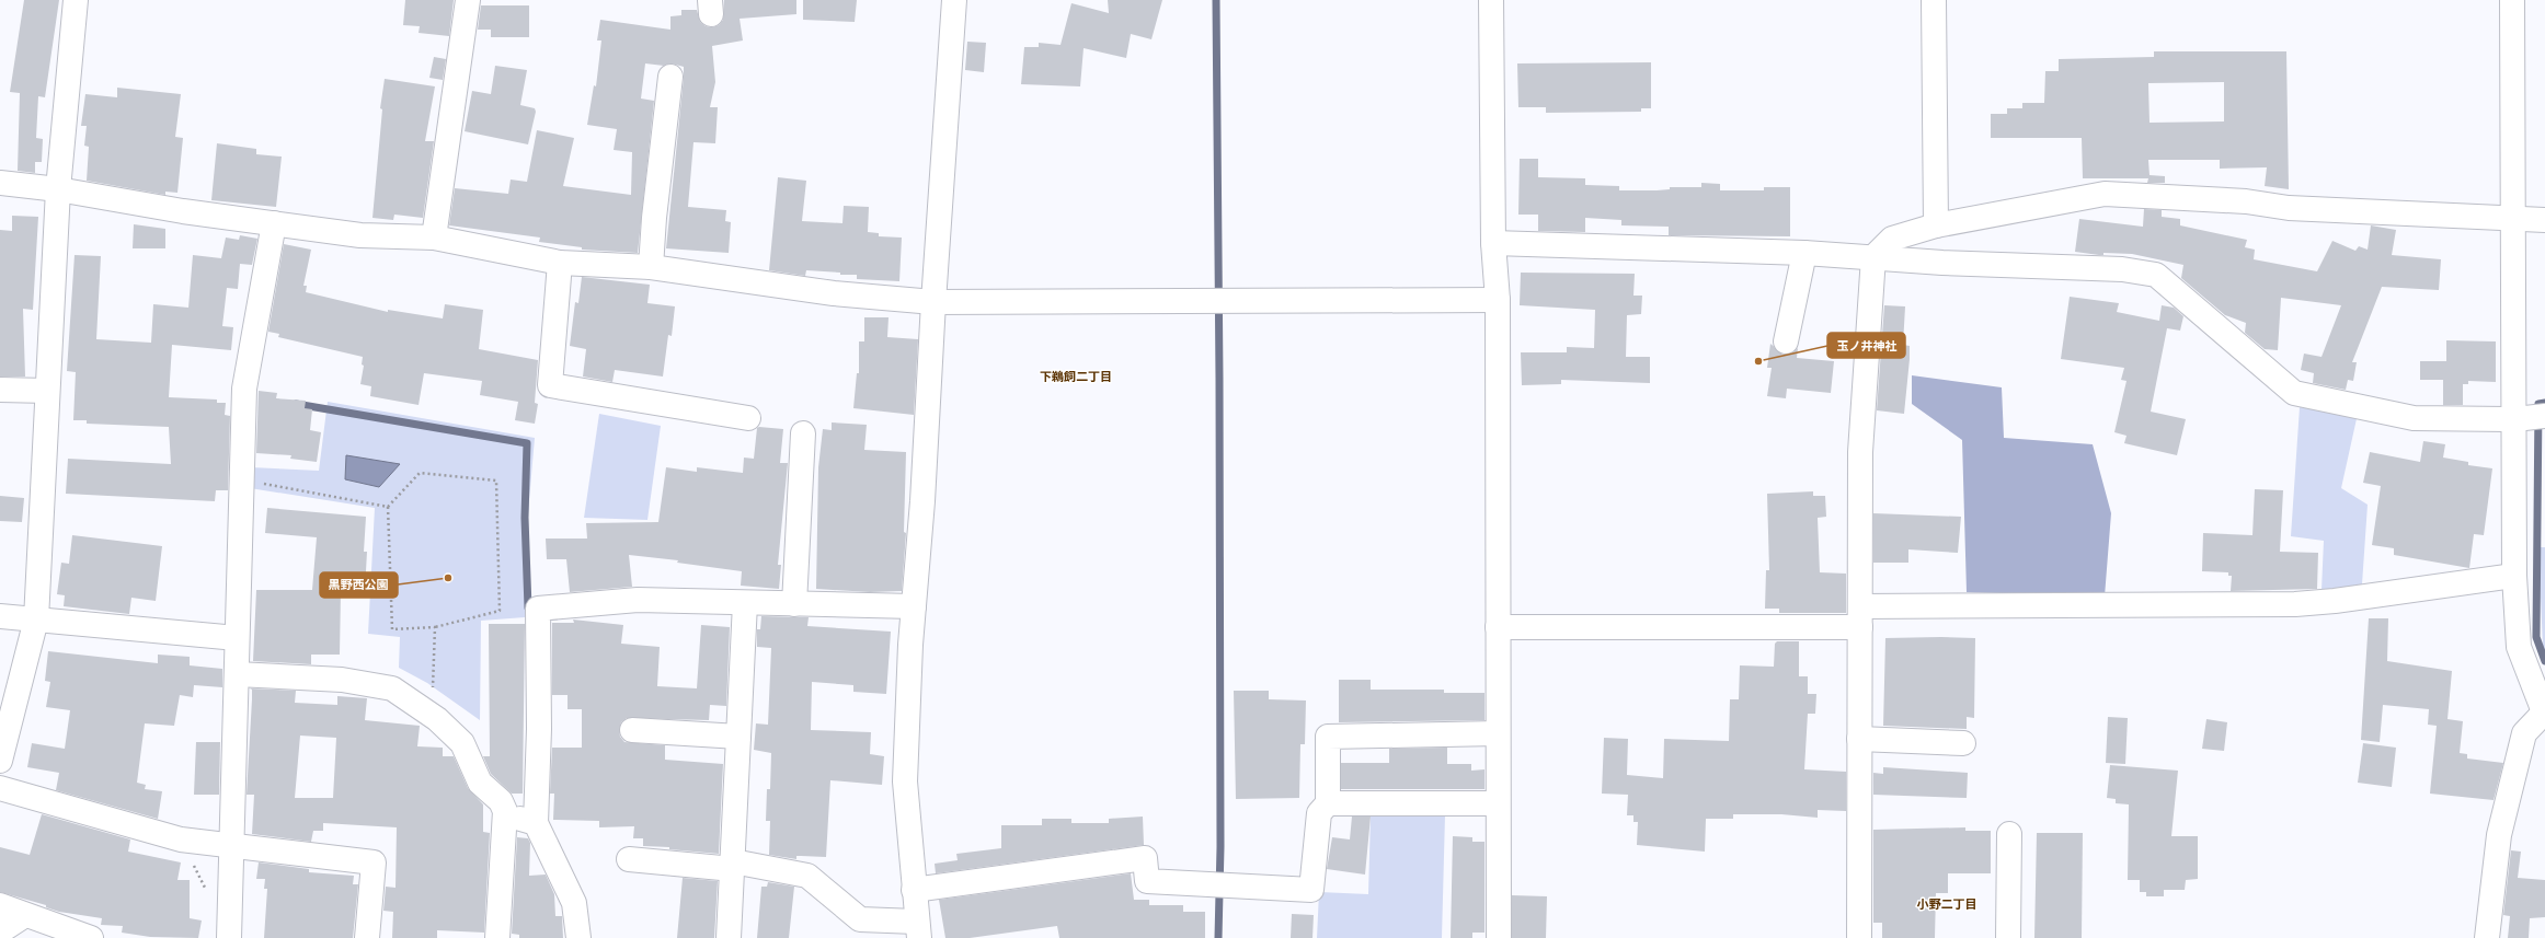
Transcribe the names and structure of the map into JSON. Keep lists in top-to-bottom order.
{
  "districts": ["下鵜飼二丁目", "小野二丁目"],
  "places": ["玉ノ井神社", "黒野西公園"]
}
